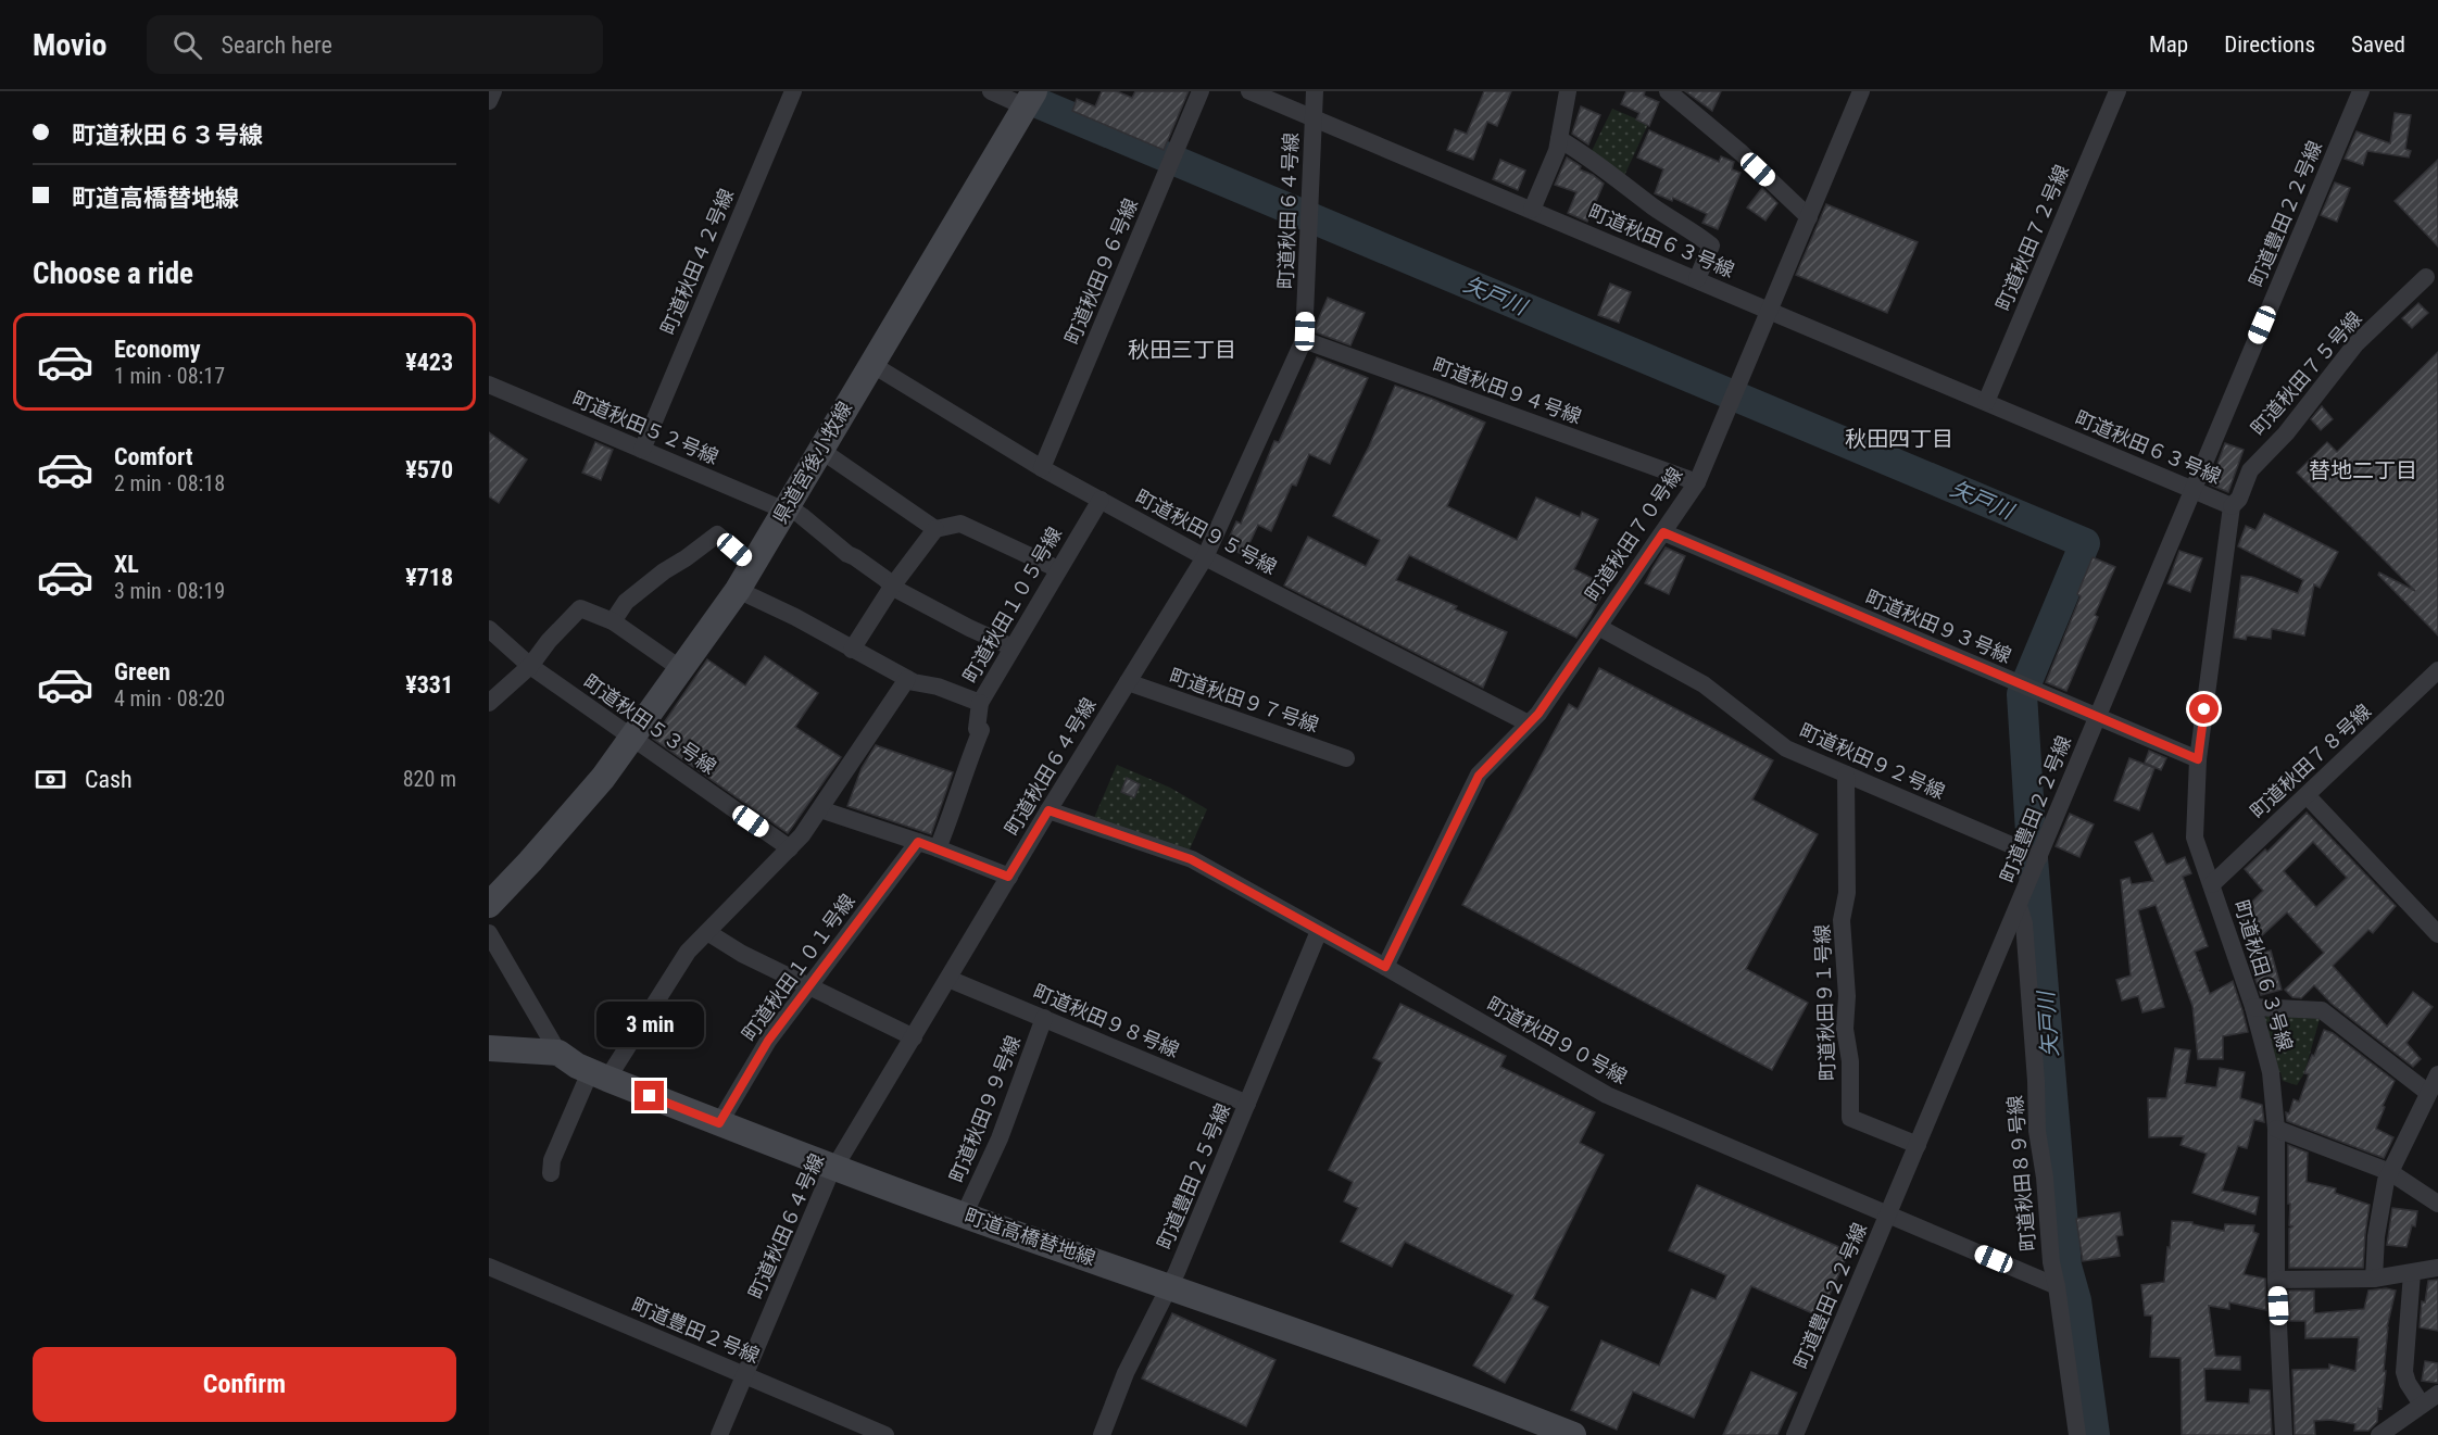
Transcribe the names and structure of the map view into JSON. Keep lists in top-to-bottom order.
{
  "streets": {
    "street": [
      "町道秋田６４号線",
      "町道豊田２２号線",
      "町道秋田７２号線",
      "町道秋田６３号線",
      "町道秋田４２号線",
      "町道秋田９６号線",
      "町道秋田７５号線",
      "町道秋田９４号線",
      "町道秋田５２号線",
      "県道宮後小牧線",
      "町道秋田９５号線",
      "町道秋田７０号線",
      "町道秋田１０５号線",
      "町道秋田９３号線",
      "町道秋田９７号線",
      "町道秋田５３号線",
      "町道秋田９２号線",
      "町道秋田７８号線",
      "町道秋田１０１号線",
      "町道秋田９１号線",
      "町道秋田９８号線",
      "町道秋田９０号線",
      "町道秋田９９号線",
      "町道秋田８９号線",
      "町道豊田２５号線",
      "町道高橋替地線",
      "町道豊田２号線"
    ]
  },
  "crossings": [
    ["町道秋田６４号線", "町道秋田６３号線"],
    ["町道秋田６４号線", "町道秋田９４号線"],
    ["町道秋田６４号線", "町道秋田９５号線"],
    ["町道秋田６４号線", "町道秋田９７号線"],
    ["町道秋田６４号線", "町道秋田９８号線"],
    ["町道秋田６４号線", "町道秋田９０号線"],
    ["町道秋田６４号線", "町道高橋替地線"],
    ["町道秋田６４号線", "町道豊田２号線"],
    ["町道豊田２２号線", "町道秋田６３号線"],
    ["町道豊田２２号線", "町道秋田９３号線"],
    ["町道豊田２２号線", "町道秋田９２号線"],
    ["町道豊田２２号線", "町道秋田９１号線"],
    ["町道豊田２２号線", "町道秋田９０号線"],
    ["町道豊田２２号線", "町道秋田８９号線"],
    ["町道秋田７２号線", "町道秋田６３号線"],
    ["町道秋田６３号線", "町道秋田７５号線"],
    ["町道秋田６３号線", "町道秋田７０号線"],
    ["町道秋田６３号線", "町道秋田９３号線"],
    ["町道秋田６３号線", "町道秋田７８号線"],
    ["町道秋田４２号線", "町道秋田５２号線"],
    ["町道秋田９６号線", "町道秋田９５号線"],
    ["町道秋田９４号線", "町道秋田７０号線"],
    ["町道秋田５２号線", "県道宮後小牧線"],
    ["町道秋田５２号線", "町道秋田１０５号線"],
    ["県道宮後小牧線", "町道秋田９５号線"],
    ["県道宮後小牧線", "町道秋田１０５号線"],
    ["県道宮後小牧線", "町道秋田５３号線"],
    ["町道秋田９５号線", "町道秋田７０号線"],
    ["町道秋田９５号線", "町道秋田１０５号線"],
    ["町道秋田７０号線", "町道秋田９３号線"],
    ["町道秋田７０号線", "町道秋田９２号線"],
    ["町道秋田７０号線", "町道秋田９０号線"],
    ["町道秋田９２号線", "町道秋田９１号線"],
    ["町道秋田１０１号線", "町道高橋替地線"],
    ["町道秋田９８号線", "町道秋田９９号線"],
    ["町道秋田９８号線", "町道豊田２５号線"],
    ["町道秋田９０号線", "町道秋田８９号線"],
    ["町道秋田９０号線", "町道豊田２５号線"],
    ["町道秋田９９号線", "町道高橋替地線"],
    ["町道豊田２５号線", "町道高橋替地線"]
  ],
  "districts": ["秋田三丁目", "秋田四丁目", "替地二丁目"],
  "water": ["矢戸川"],
  "page": {
    "header": "Movio",
    "search": "Search here",
    "nav": ["Map", "Directions", "Saved"],
    "banner": ["町道秋田６３号線", "町道高橋替地線"],
    "heading": "Choose a ride",
    "list": [
      {
        "name": "Economy",
        "note": "1 min · 08:17",
        "value": "¥423"
      },
      {
        "name": "Comfort",
        "note": "2 min · 08:18",
        "value": "¥570"
      },
      {
        "name": "XL",
        "note": "3 min · 08:19",
        "value": "¥718"
      },
      {
        "name": "Green",
        "note": "4 min · 08:20",
        "value": "¥331"
      }
    ],
    "pay": ["Cash", "820 m"],
    "bubble": "3 min",
    "buttons": "Confirm"
  }
}
